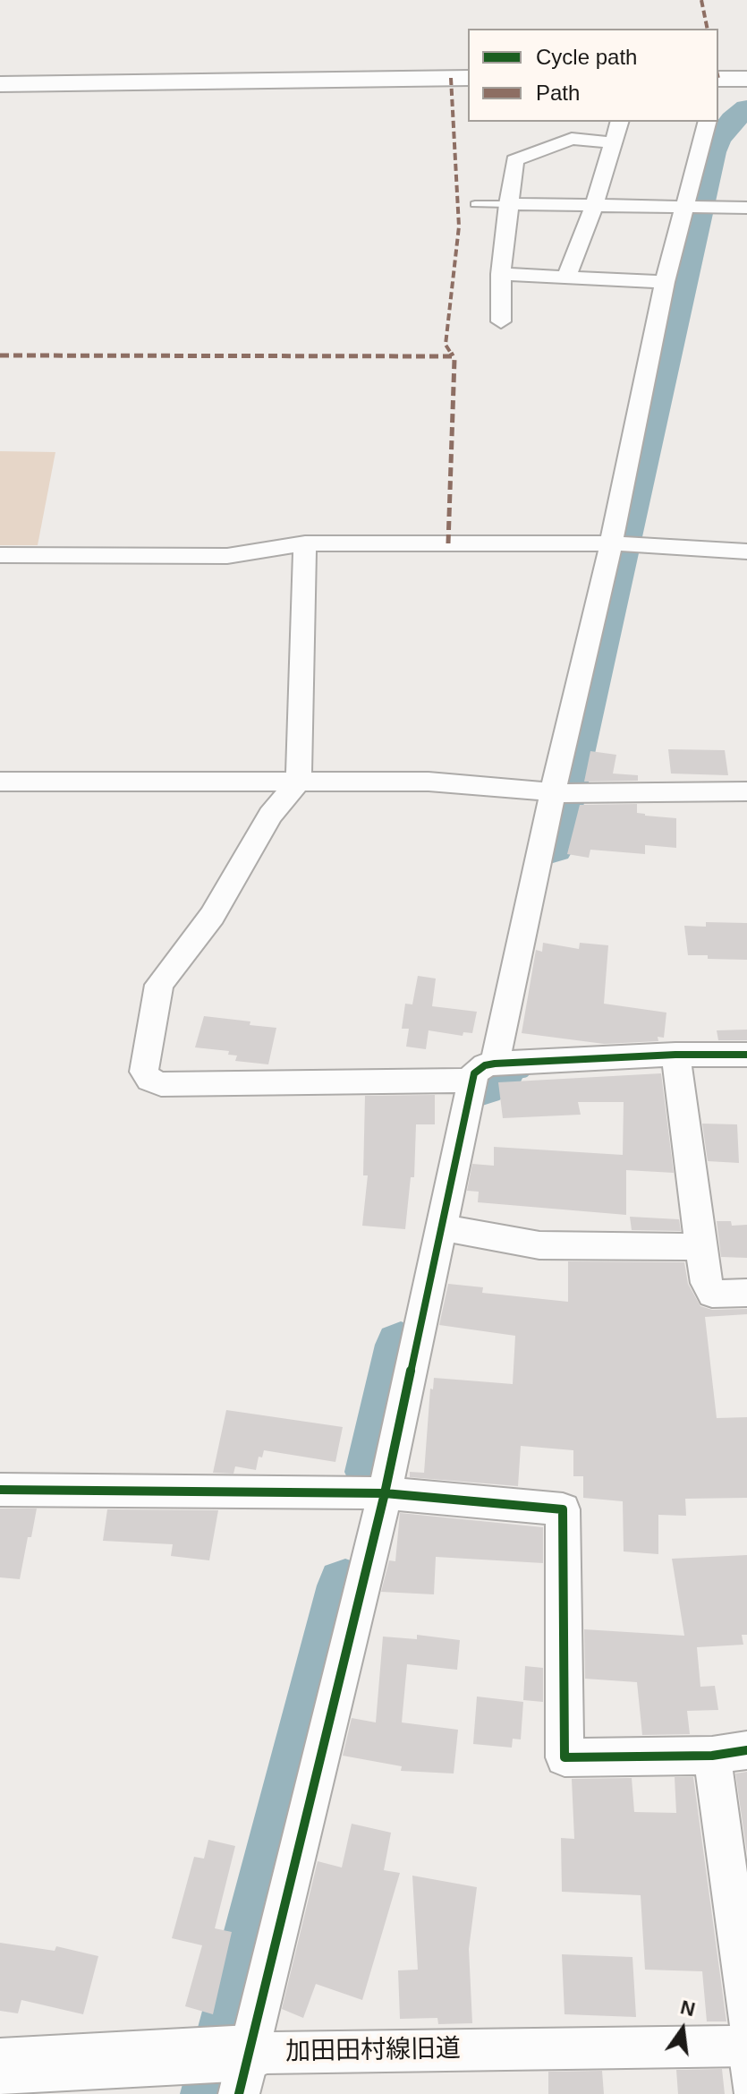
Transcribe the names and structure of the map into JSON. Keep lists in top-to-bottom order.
{
  "streets": {
    "street": ["加田田村線旧道"]
  },
  "legend": ["Cycle path", "Path"],
  "north": "top"
}
